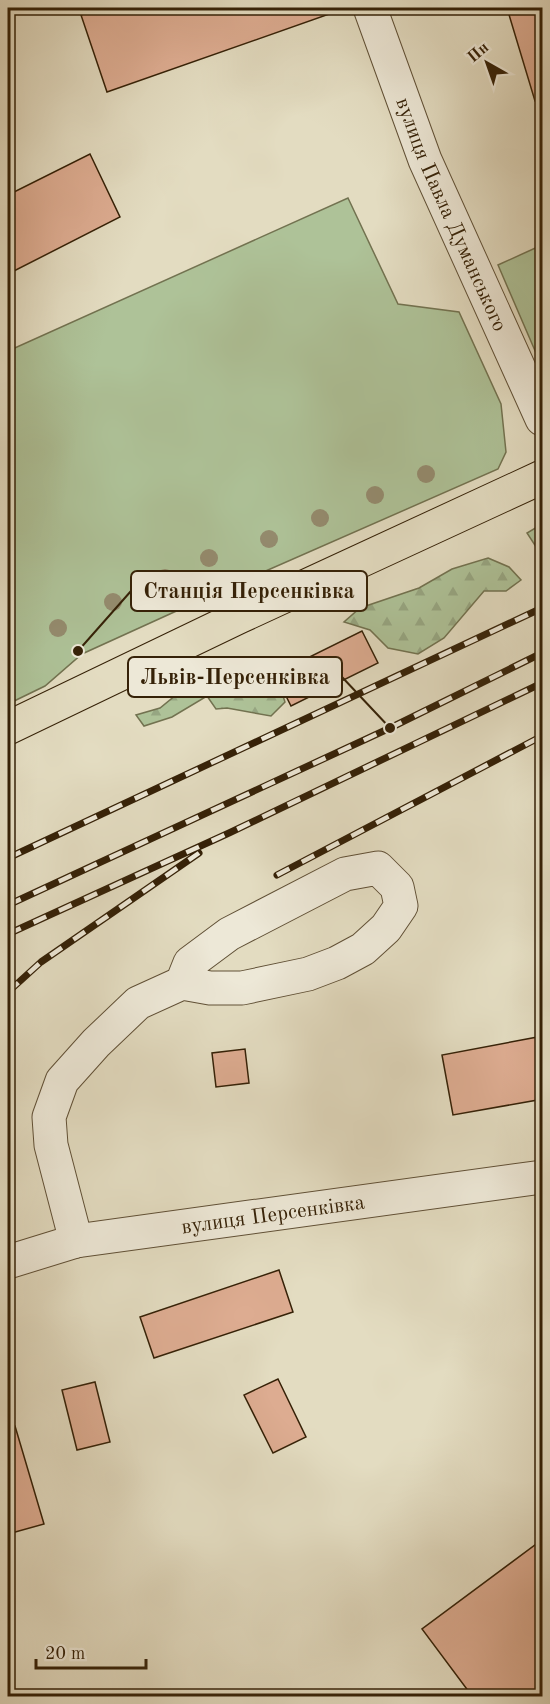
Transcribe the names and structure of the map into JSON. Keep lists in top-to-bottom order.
{
  "streets": {
    "street": ["вулиця Павла Думанського", "вулиця Персенківка"]
  },
  "places": ["Станція Персенківка", "Львів-Персенківка"],
  "scale_bar": "20 m",
  "north": "top left"
}
